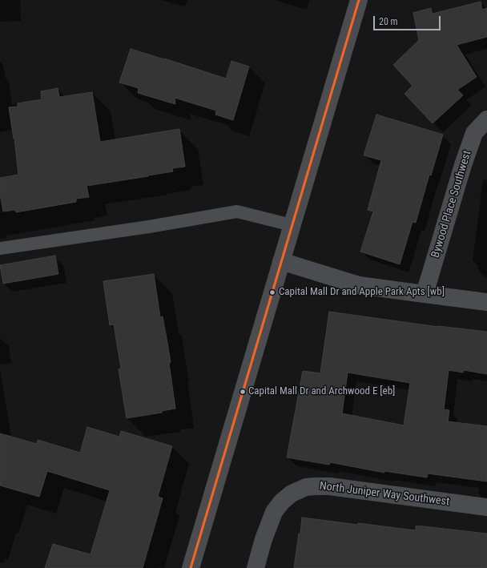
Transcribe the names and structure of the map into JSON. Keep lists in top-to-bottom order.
{
  "streets": {
    "street": ["Bywood Place Southwest", "North Juniper Way Southwest"]
  },
  "places": ["Capital Mall Dr and Apple Park Apts [wb]", "Capital Mall Dr and Archwood E [eb]"],
  "scale_bar": "20 m"
}
